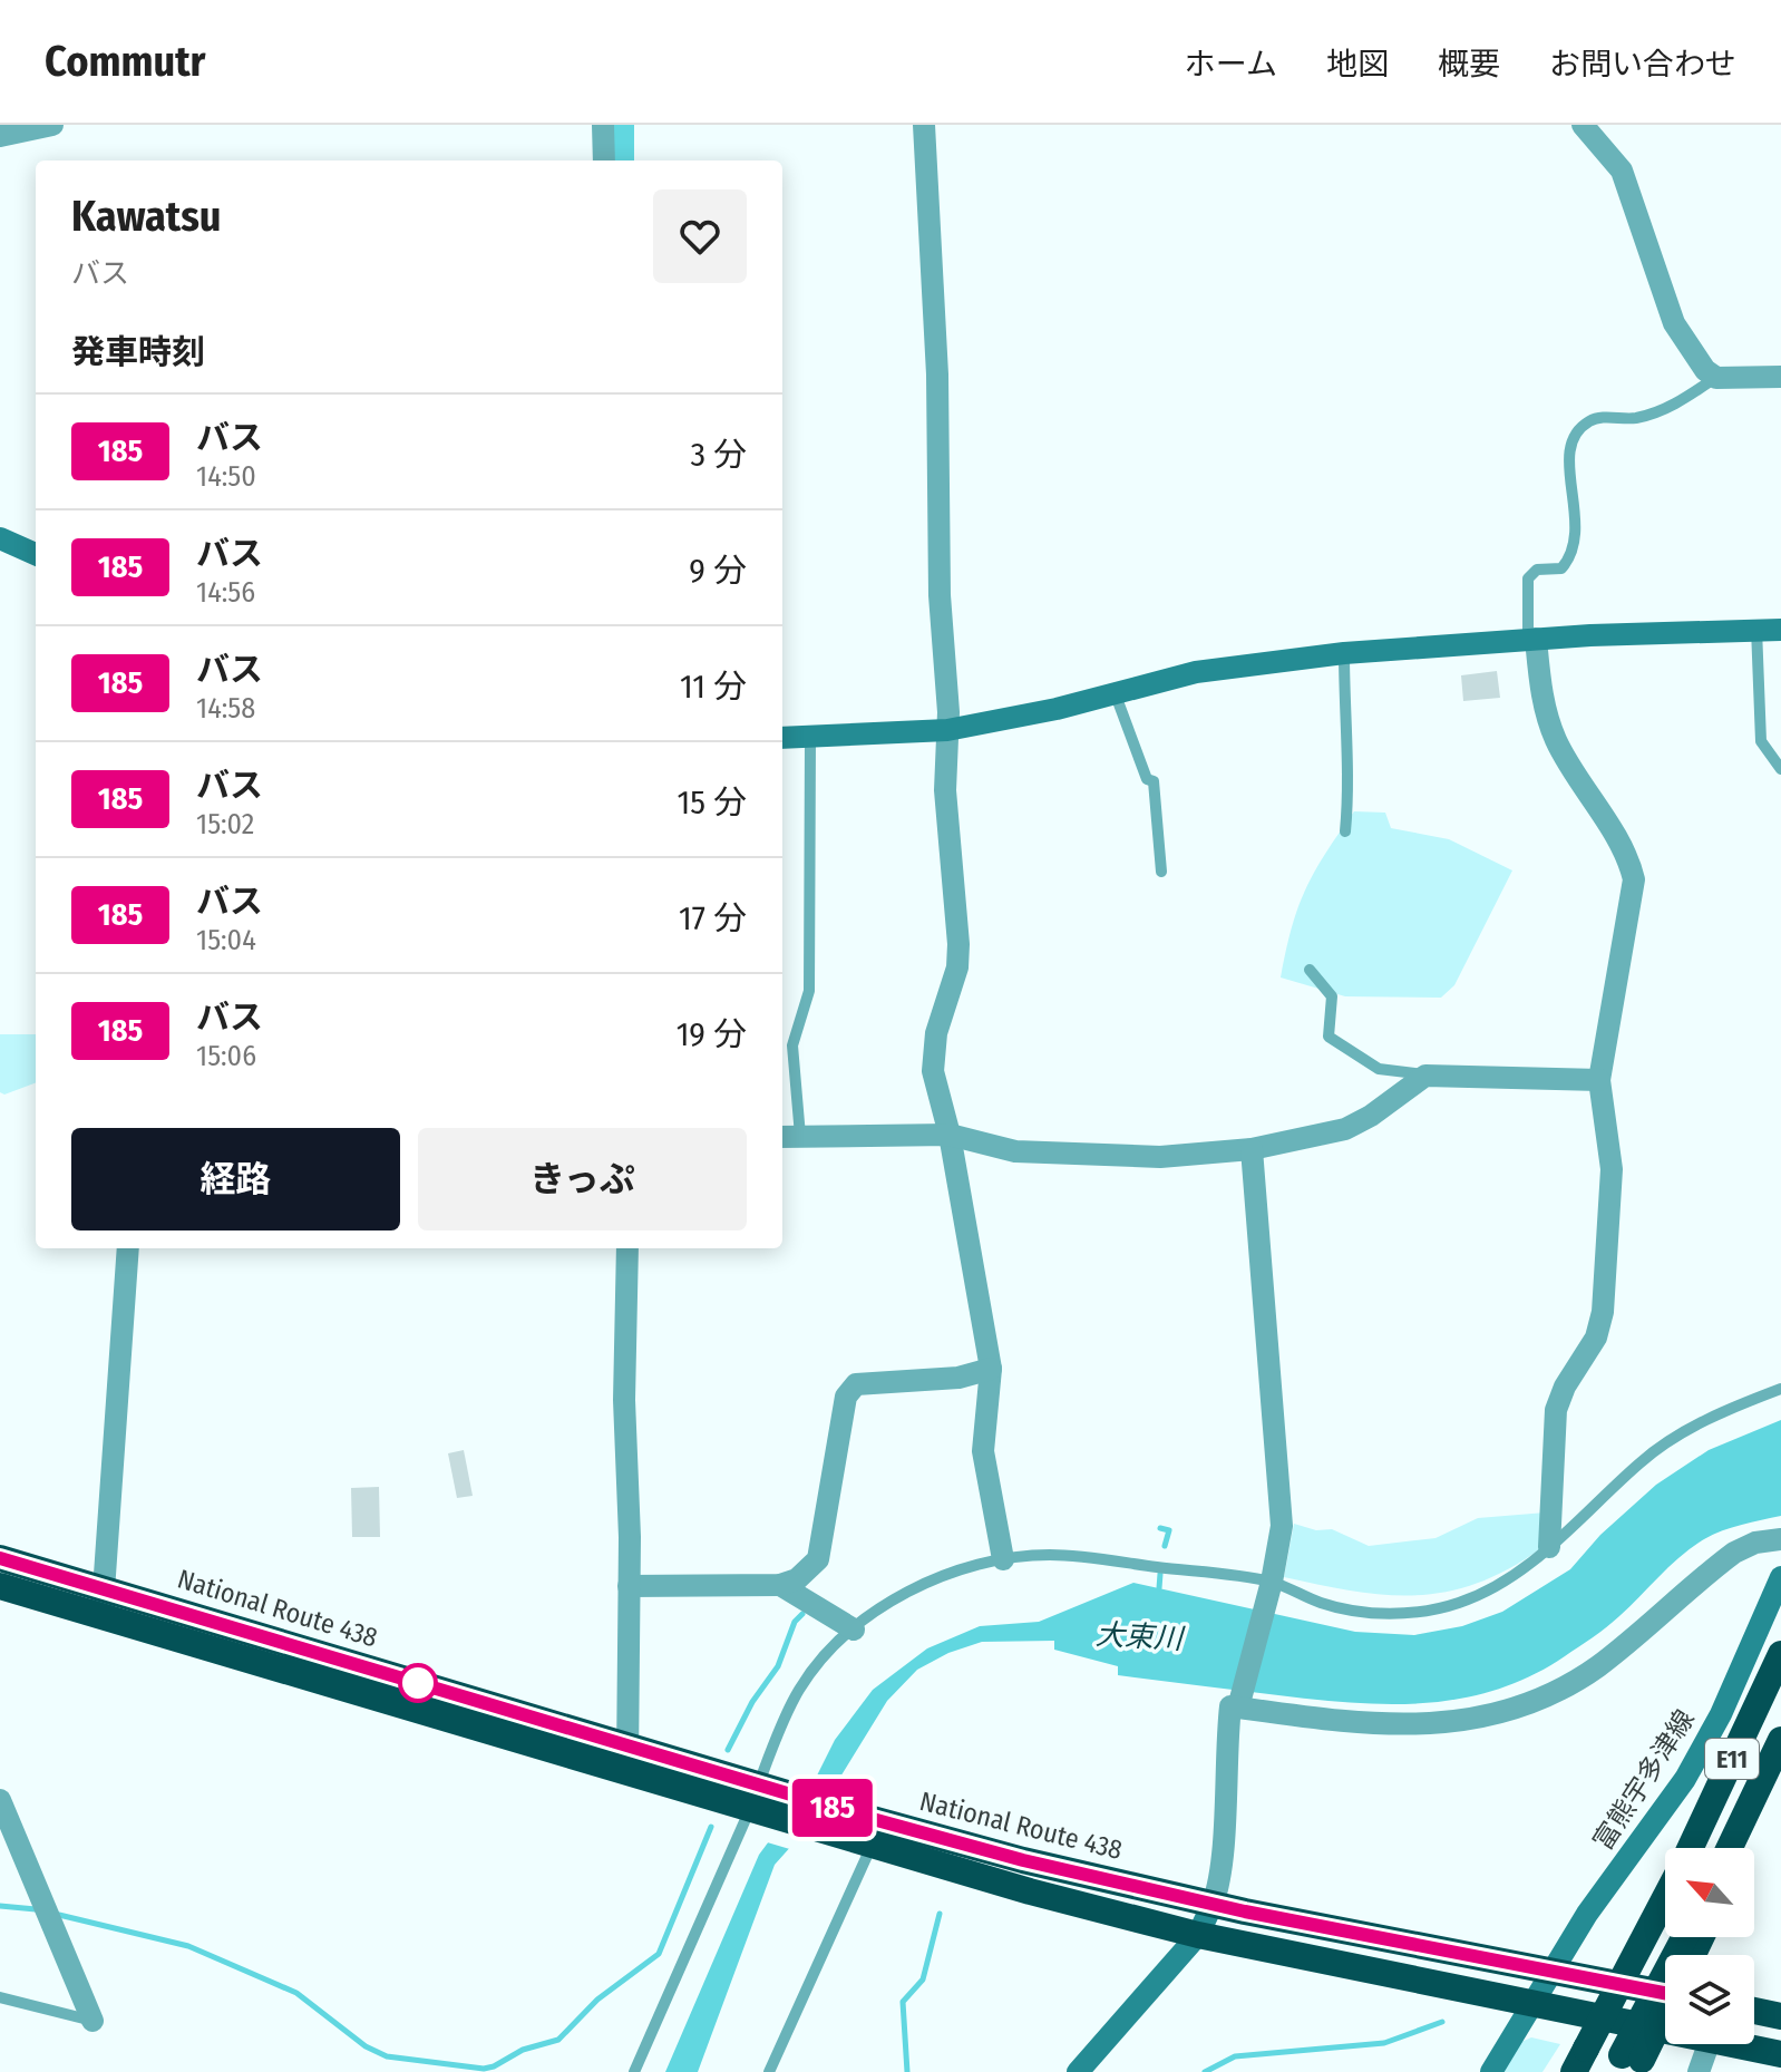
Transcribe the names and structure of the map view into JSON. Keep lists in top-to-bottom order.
{
  "streets": {
    "highway": ["National Route 438", "E11"],
    "street": ["富熊宇多津線"]
  },
  "crossings": [
    ["National Route 438", "富熊宇多津線"]
  ],
  "water": ["大束川"],
  "lines": ["bus line 185"],
  "north": "top left",
  "page": {
    "header": "Commutr",
    "nav": [
      "ホーム",
      "地図",
      "概要",
      "お問い合わせ"
    ],
    "on_map": "185",
    "heading": [
      ["Kawatsu", "バス"],
      "発車時刻"
    ],
    "list": [
      {
        "mark": "185",
        "name": "バス",
        "note": "14:50",
        "value": "3 分"
      },
      {
        "mark": "185",
        "name": "バス",
        "note": "14:56",
        "value": "9 分"
      },
      {
        "mark": "185",
        "name": "バス",
        "note": "14:58",
        "value": "11 分"
      },
      {
        "mark": "185",
        "name": "バス",
        "note": "15:02",
        "value": "15 分"
      },
      {
        "mark": "185",
        "name": "バス",
        "note": "15:04",
        "value": "17 分"
      },
      {
        "mark": "185",
        "name": "バス",
        "note": "15:06",
        "value": "19 分"
      }
    ],
    "buttons": ["経路", "きっぷ"]
  }
}
